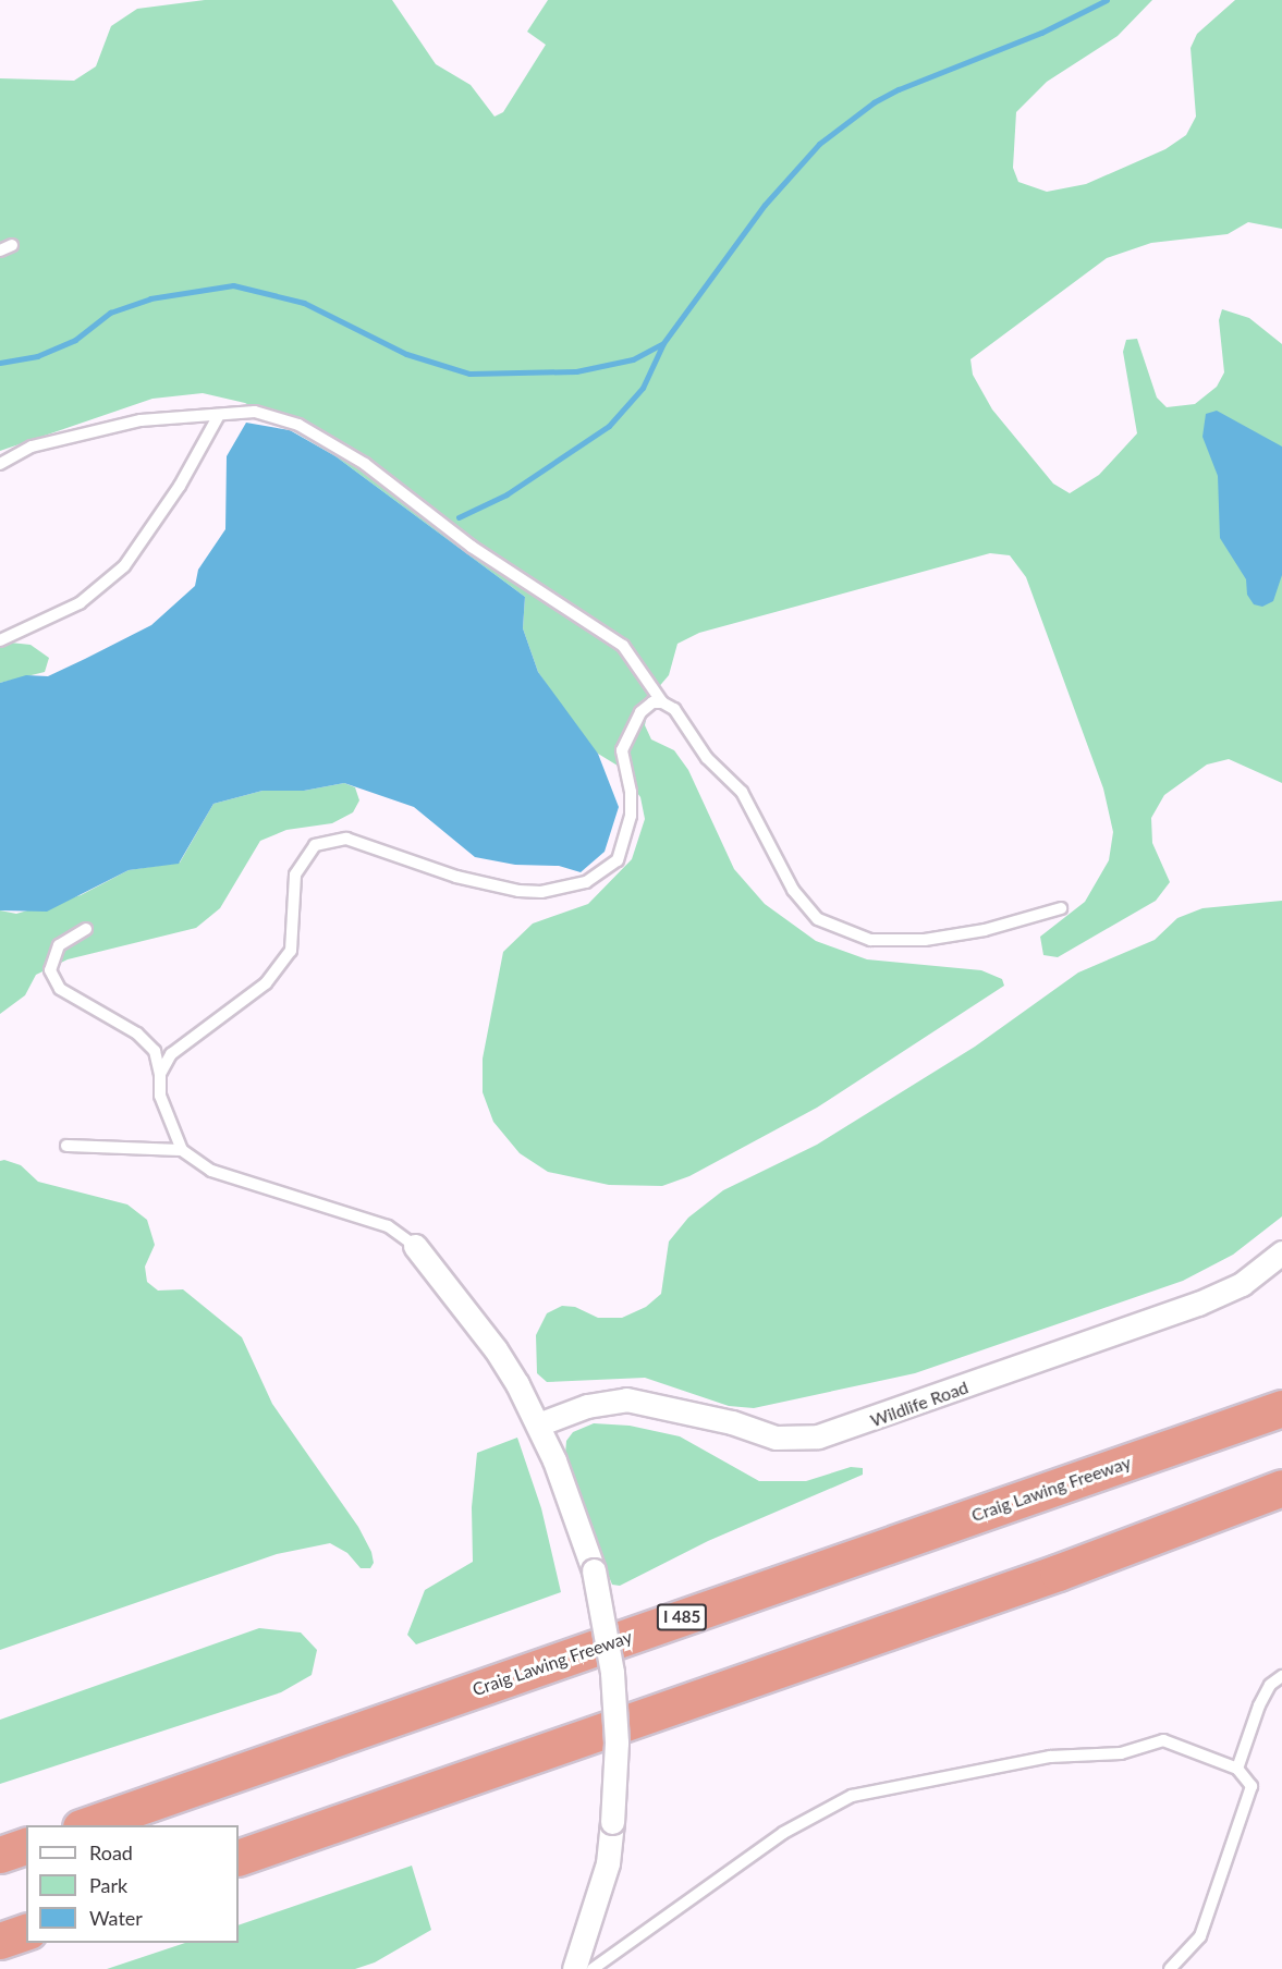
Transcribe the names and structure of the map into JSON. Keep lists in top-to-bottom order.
{
  "streets": {
    "highway": ["Craig Lawing Freeway", "I 485"],
    "street": ["Wildlife Road"]
  },
  "legend": ["Road", "Park", "Water"]
}
